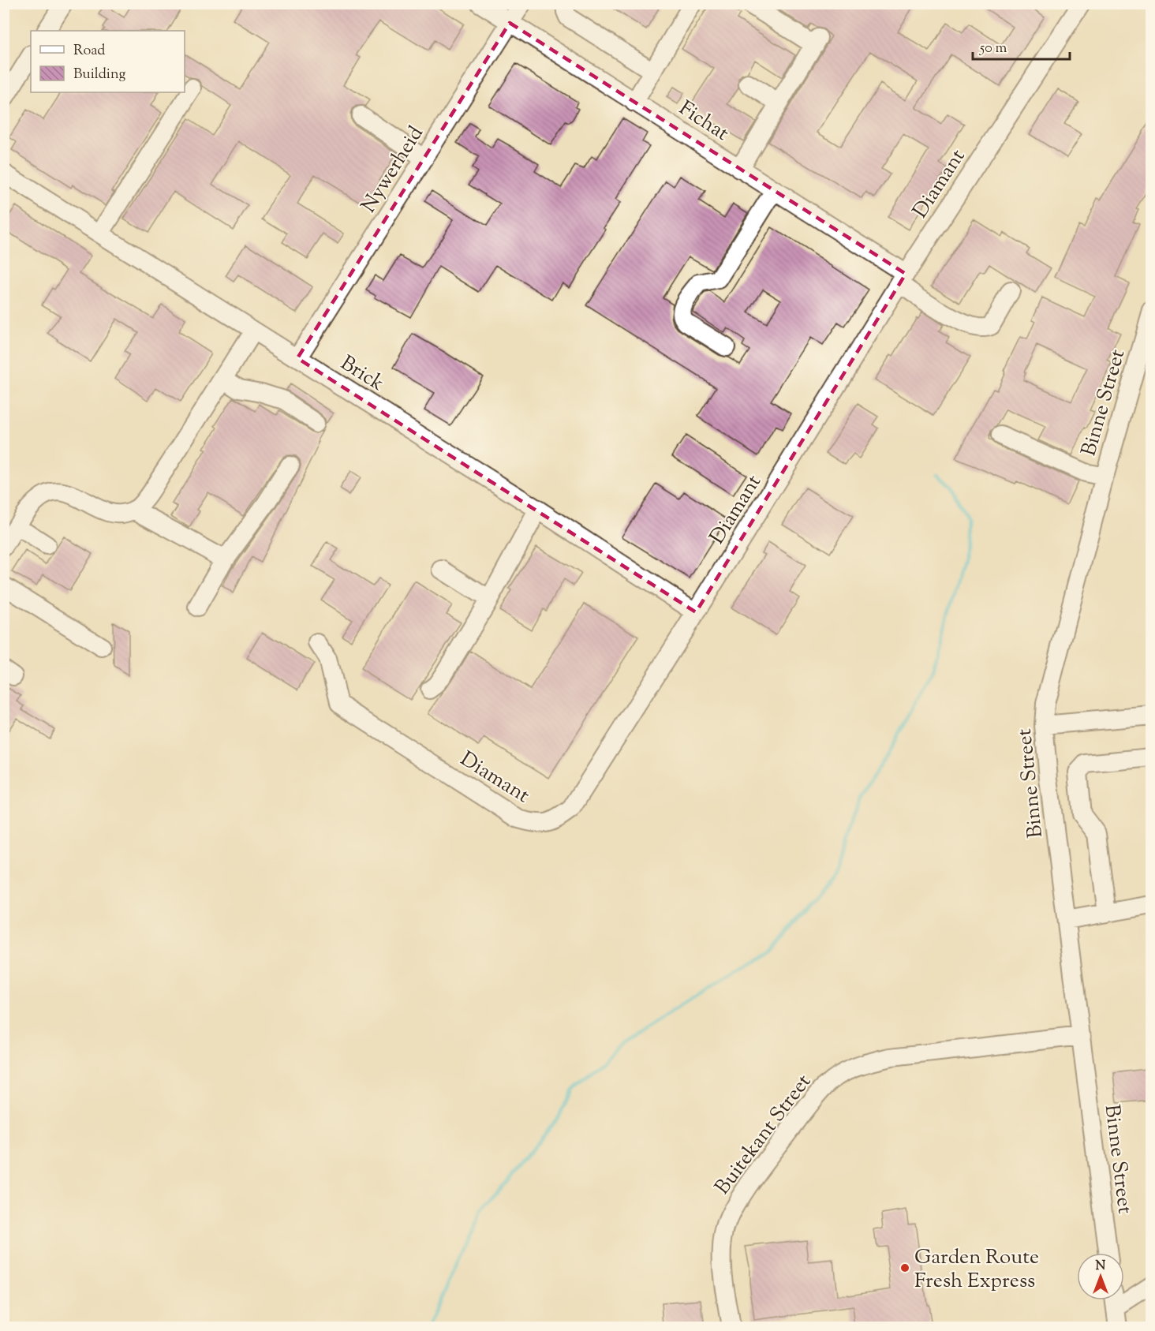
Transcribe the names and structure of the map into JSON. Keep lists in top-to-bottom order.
{
  "streets": {
    "street": [
      "Fichat",
      "Nywerheid",
      "Diamant",
      "Brick",
      "Binne Street",
      "Buitekant Street"
    ]
  },
  "crossings": [
    ["Fichat", "Nywerheid"],
    ["Fichat", "Diamant"],
    ["Nywerheid", "Brick"],
    ["Diamant", "Brick"],
    ["Binne Street", "Buitekant Street"]
  ],
  "places": ["Garden Route Fresh Express"],
  "legend": ["Road", "Building"],
  "scale_bar": "50 m",
  "north": "top"
}
